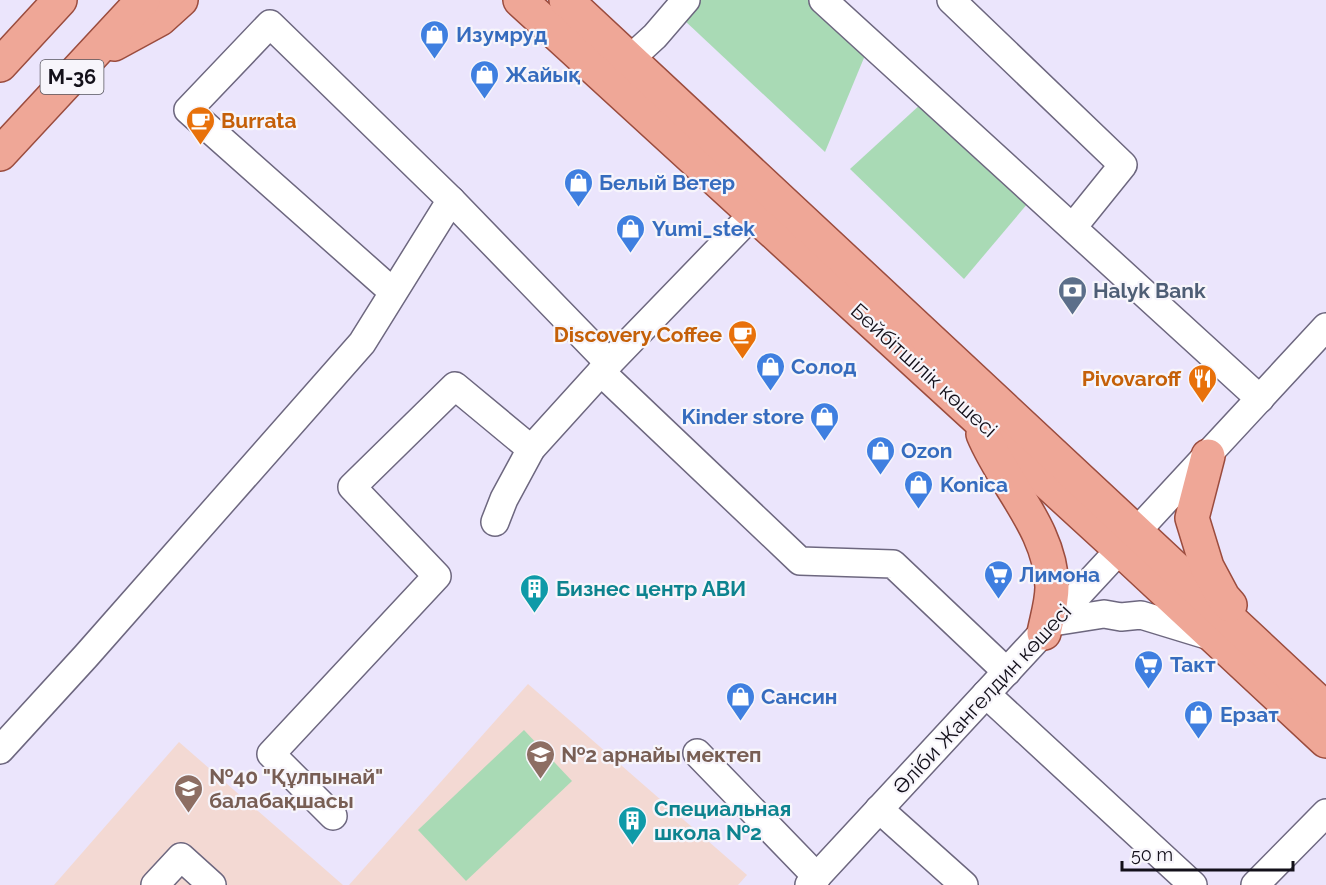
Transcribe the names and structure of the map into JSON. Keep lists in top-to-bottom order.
{
  "streets": {
    "main road": ["M-36", "Бейбітшілік көшесі"],
    "street": ["Әліби Жангелдин көшесі"]
  },
  "crossings": [
    ["Бейбітшілік көшесі", "Әліби Жангелдин көшесі"]
  ],
  "places": {
    "shop": [
      "Изумруд",
      "Жайық",
      "Белый Ветер",
      "Yumi_stek",
      "Солод",
      "Kinder store",
      "Ozon",
      "Konica",
      "Сансин",
      "Ерзат"
    ],
    "cafe": ["Burrata", "Discovery Coffee"],
    "bank": ["Halyk Bank"],
    "restaurant": ["Pivovaroff"],
    "supermarket": ["Лимона", "Такт"],
    "building": ["Бизнес центр АВИ", "Специальная школа №2"],
    "school or university": ["№2 арнайы мектеп", "№40 \"Құлпынай\" балабақшасы"]
  },
  "scale_bar": "50 m"
}
